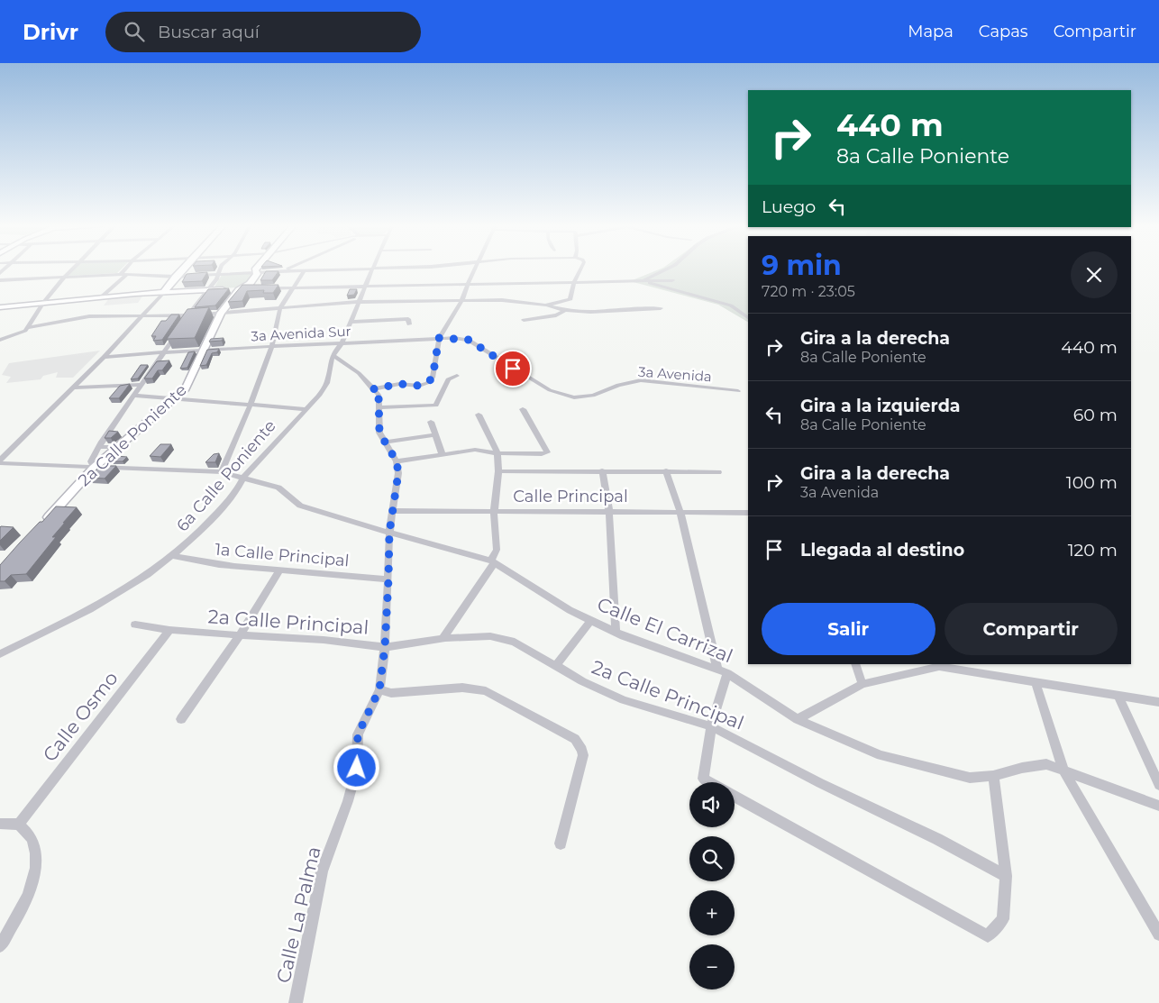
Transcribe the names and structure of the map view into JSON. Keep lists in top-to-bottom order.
{
  "streets": {
    "street": [
      "3a Avenida Sur",
      "3a Avenida",
      "2a Calle Poniente",
      "6a Calle Poniente",
      "Calle Principal",
      "1a Calle Principal",
      "2a Calle Principal",
      "Calle El Carrizal",
      "Calle Osmo",
      "Calle La Palma"
    ]
  },
  "crossings": [
    ["3a Avenida Sur", "3a Avenida"],
    ["3a Avenida Sur", "2a Calle Poniente"],
    ["3a Avenida Sur", "6a Calle Poniente"],
    ["2a Calle Poniente", "Calle El Carrizal"],
    ["6a Calle Poniente", "1a Calle Principal"],
    ["6a Calle Poniente", "Calle El Carrizal"],
    ["Calle Principal", "Calle La Palma"],
    ["1a Calle Principal", "Calle La Palma"],
    ["2a Calle Principal", "Calle Osmo"],
    ["2a Calle Principal", "Calle La Palma"],
    ["Calle El Carrizal", "Calle La Palma"]
  ],
  "page": {
    "header": "Drivr",
    "search": "Buscar aquí",
    "nav": ["Mapa", "Capas", "Compartir"],
    "turn": ["440 m", "8a Calle Poniente"],
    "then": "Luego",
    "heading": ["9 min", "720 m · 23:05"],
    "list": [
      {
        "name": "Gira a la derecha",
        "note": "8a Calle Poniente",
        "value": "440 m"
      },
      {
        "name": "Gira a la izquierda",
        "note": "8a Calle Poniente",
        "value": "60 m"
      },
      {
        "name": "Gira a la derecha",
        "note": "3a Avenida",
        "value": "100 m"
      },
      {
        "name": "Llegada al destino",
        "value": "120 m"
      }
    ],
    "buttons": ["Salir", "Compartir"],
    "map_buttons": ["+", "−"]
  }
}
